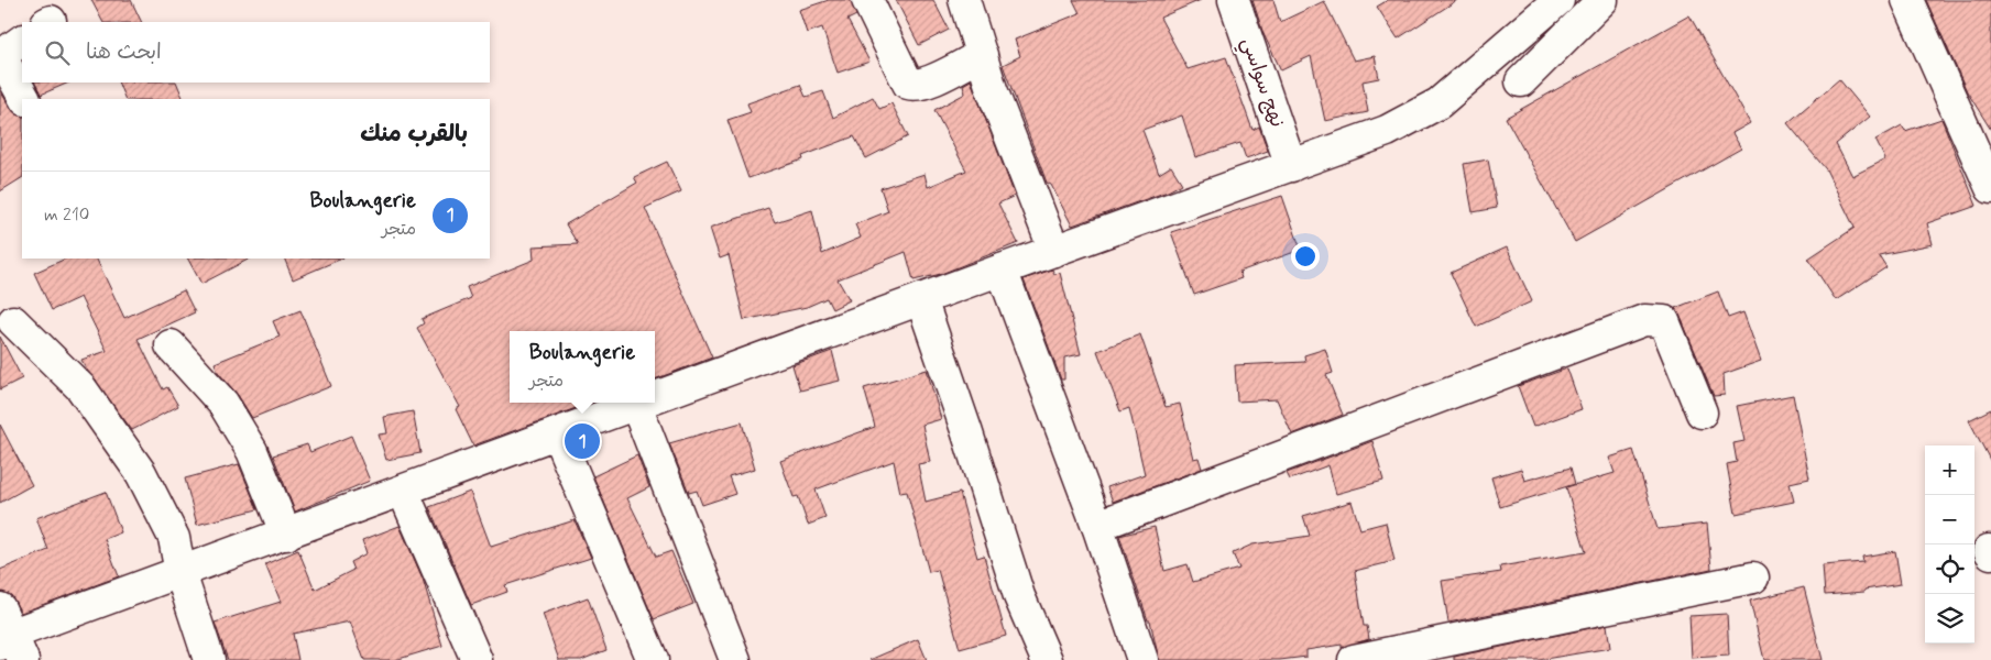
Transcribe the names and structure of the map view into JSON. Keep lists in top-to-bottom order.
{
  "streets": {
    "street": ["نهج سواسي"]
  },
  "page": {
    "search": "ابحث هنا",
    "heading": "بالقرب منك",
    "list": [
      {
        "mark": "1",
        "name": "Boulangerie",
        "note": "متجر",
        "value": "210 m"
      }
    ],
    "popup": ["Boulangerie", "متجر"],
    "pins": "1",
    "map_buttons": ["+", "−"]
  }
}
